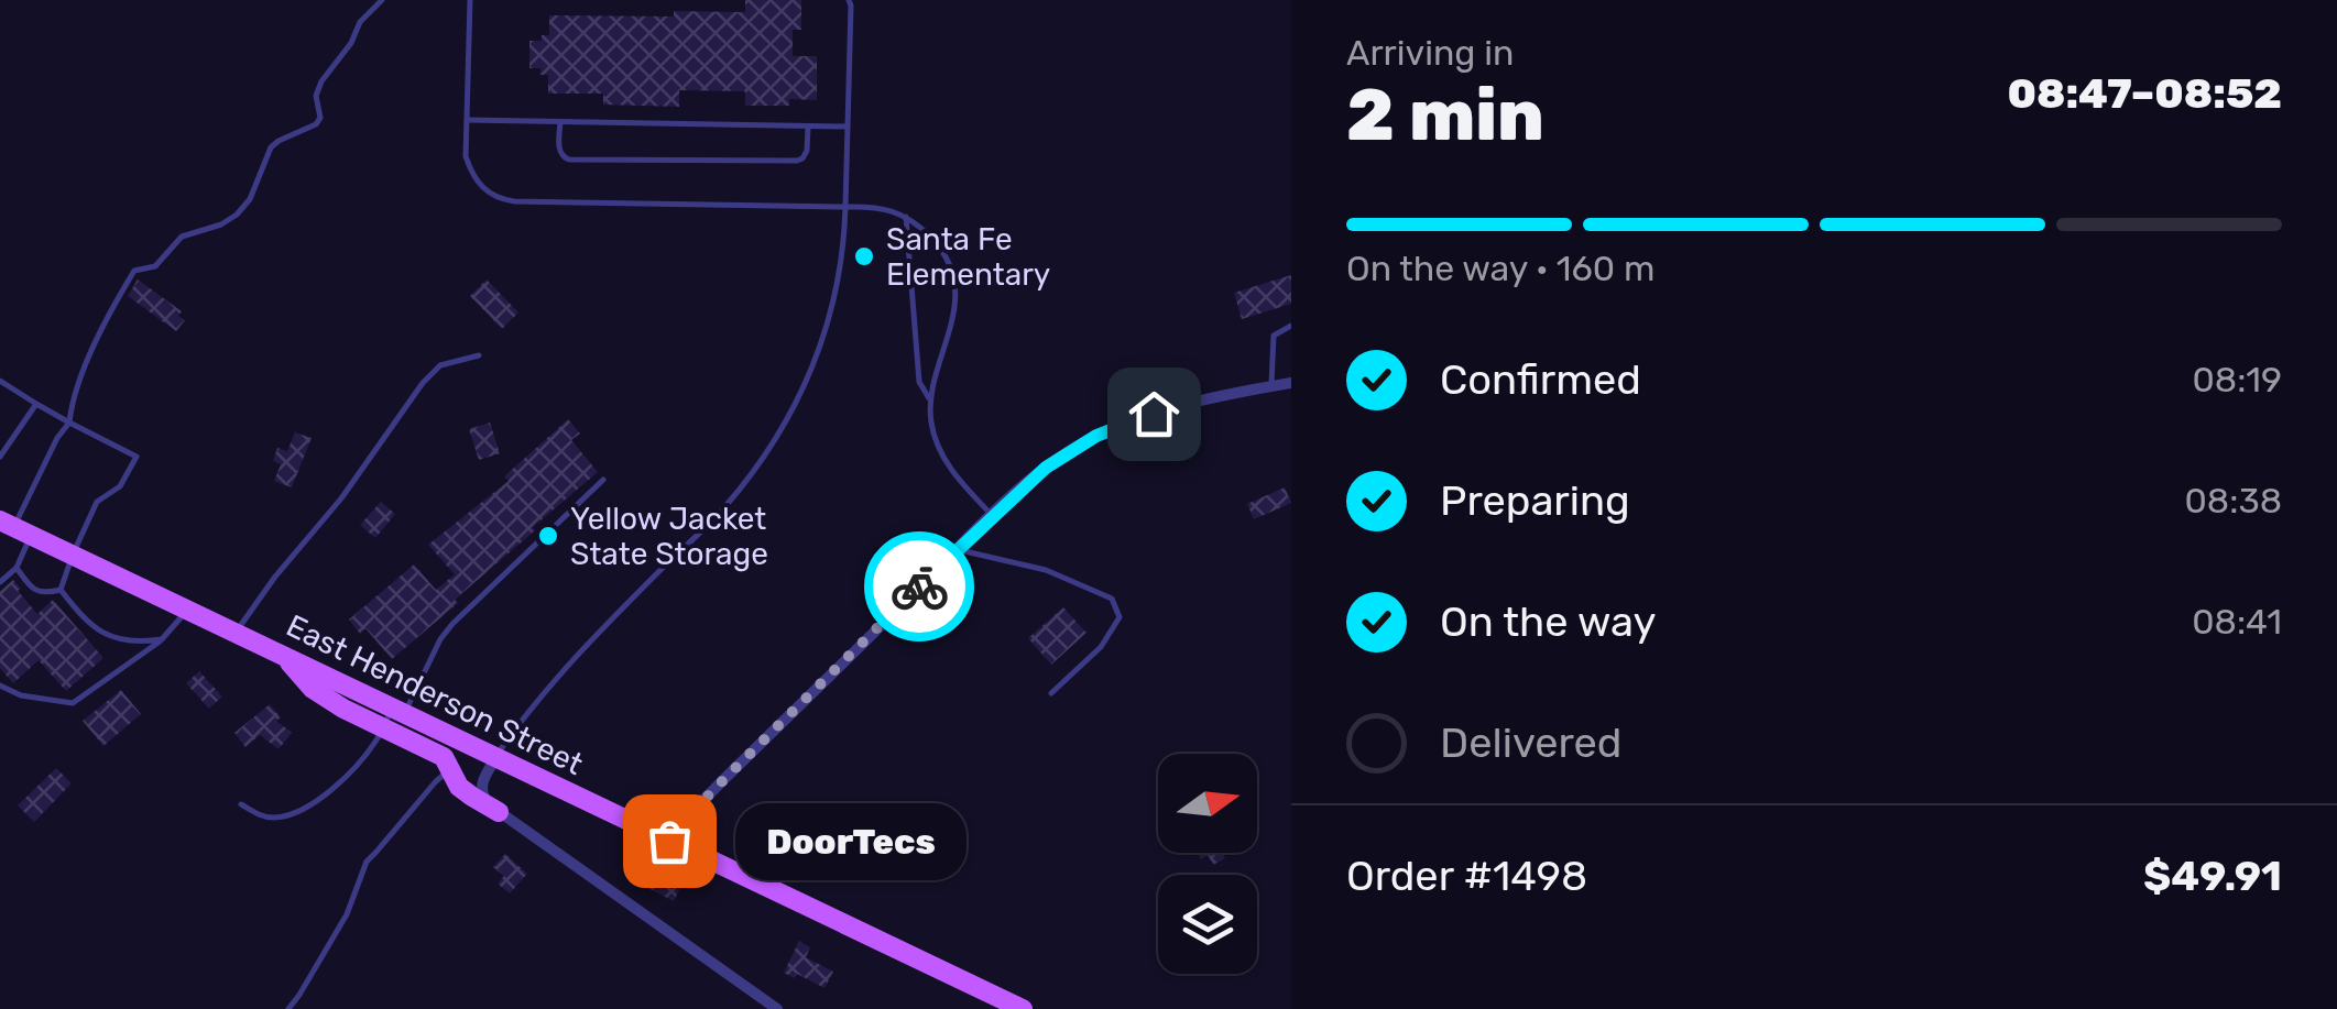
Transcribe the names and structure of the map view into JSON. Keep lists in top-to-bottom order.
{
  "streets": {
    "main road": ["East Henderson Street"]
  },
  "places": ["Santa Fe Elementary", "Yellow Jacket State Storage", "DoorTecs"],
  "north": "right",
  "page": {
    "heading": ["2 min", "Arriving in", "08:47–08:52"],
    "panel": ["Order #1498", "$49.91"],
    "bar": "On the way · 160 m",
    "list": [
      ["Confirmed", "08:19"],
      ["Preparing", "08:38"],
      ["On the way", "08:41"],
      "Delivered"
    ],
    "bubble": "DoorTecs"
  }
}
